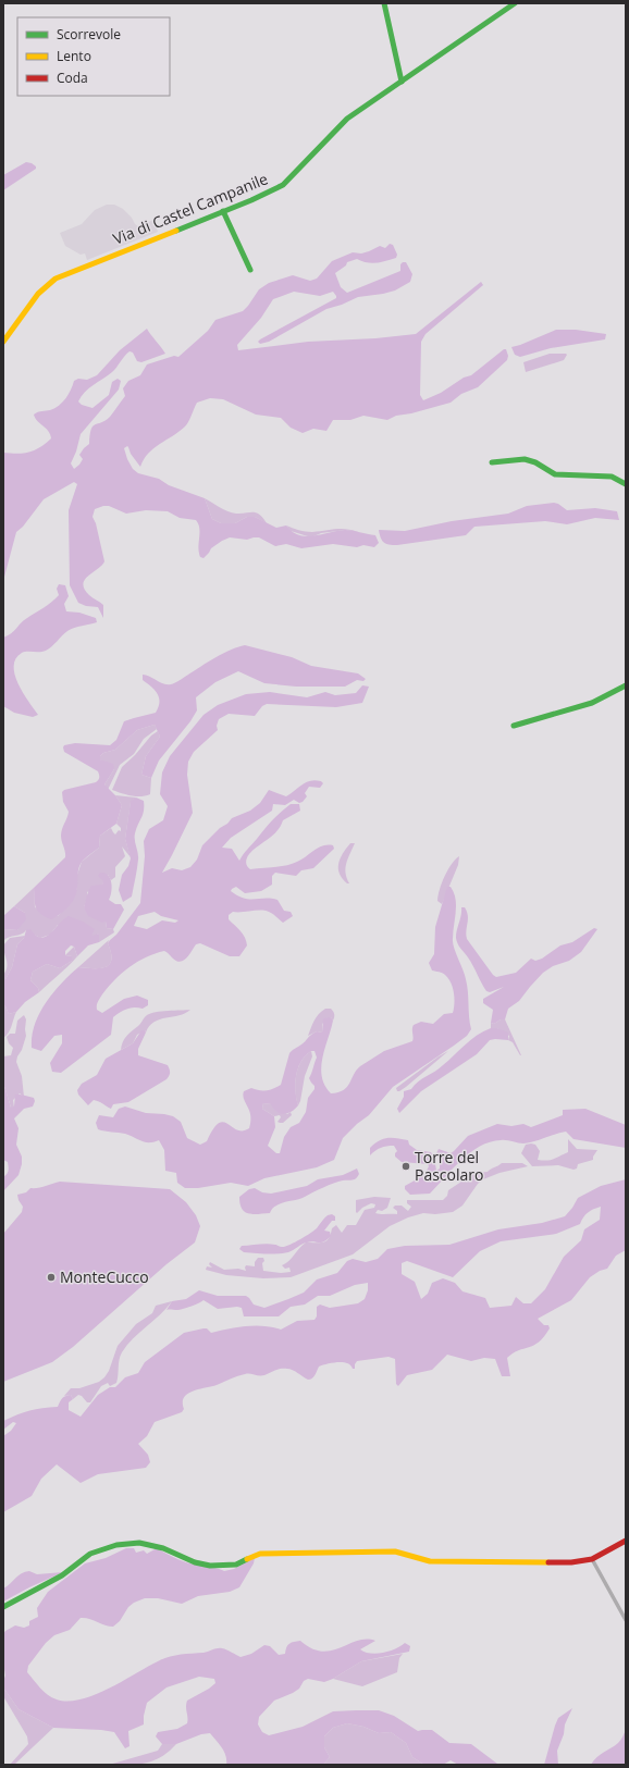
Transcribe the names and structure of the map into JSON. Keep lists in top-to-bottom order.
{
  "streets": {
    "street": ["Via di Castel Campanile"]
  },
  "places": ["Torre del Pascolaro", "MonteCucco"],
  "legend": ["Scorrevole", "Lento", "Coda"]
}
